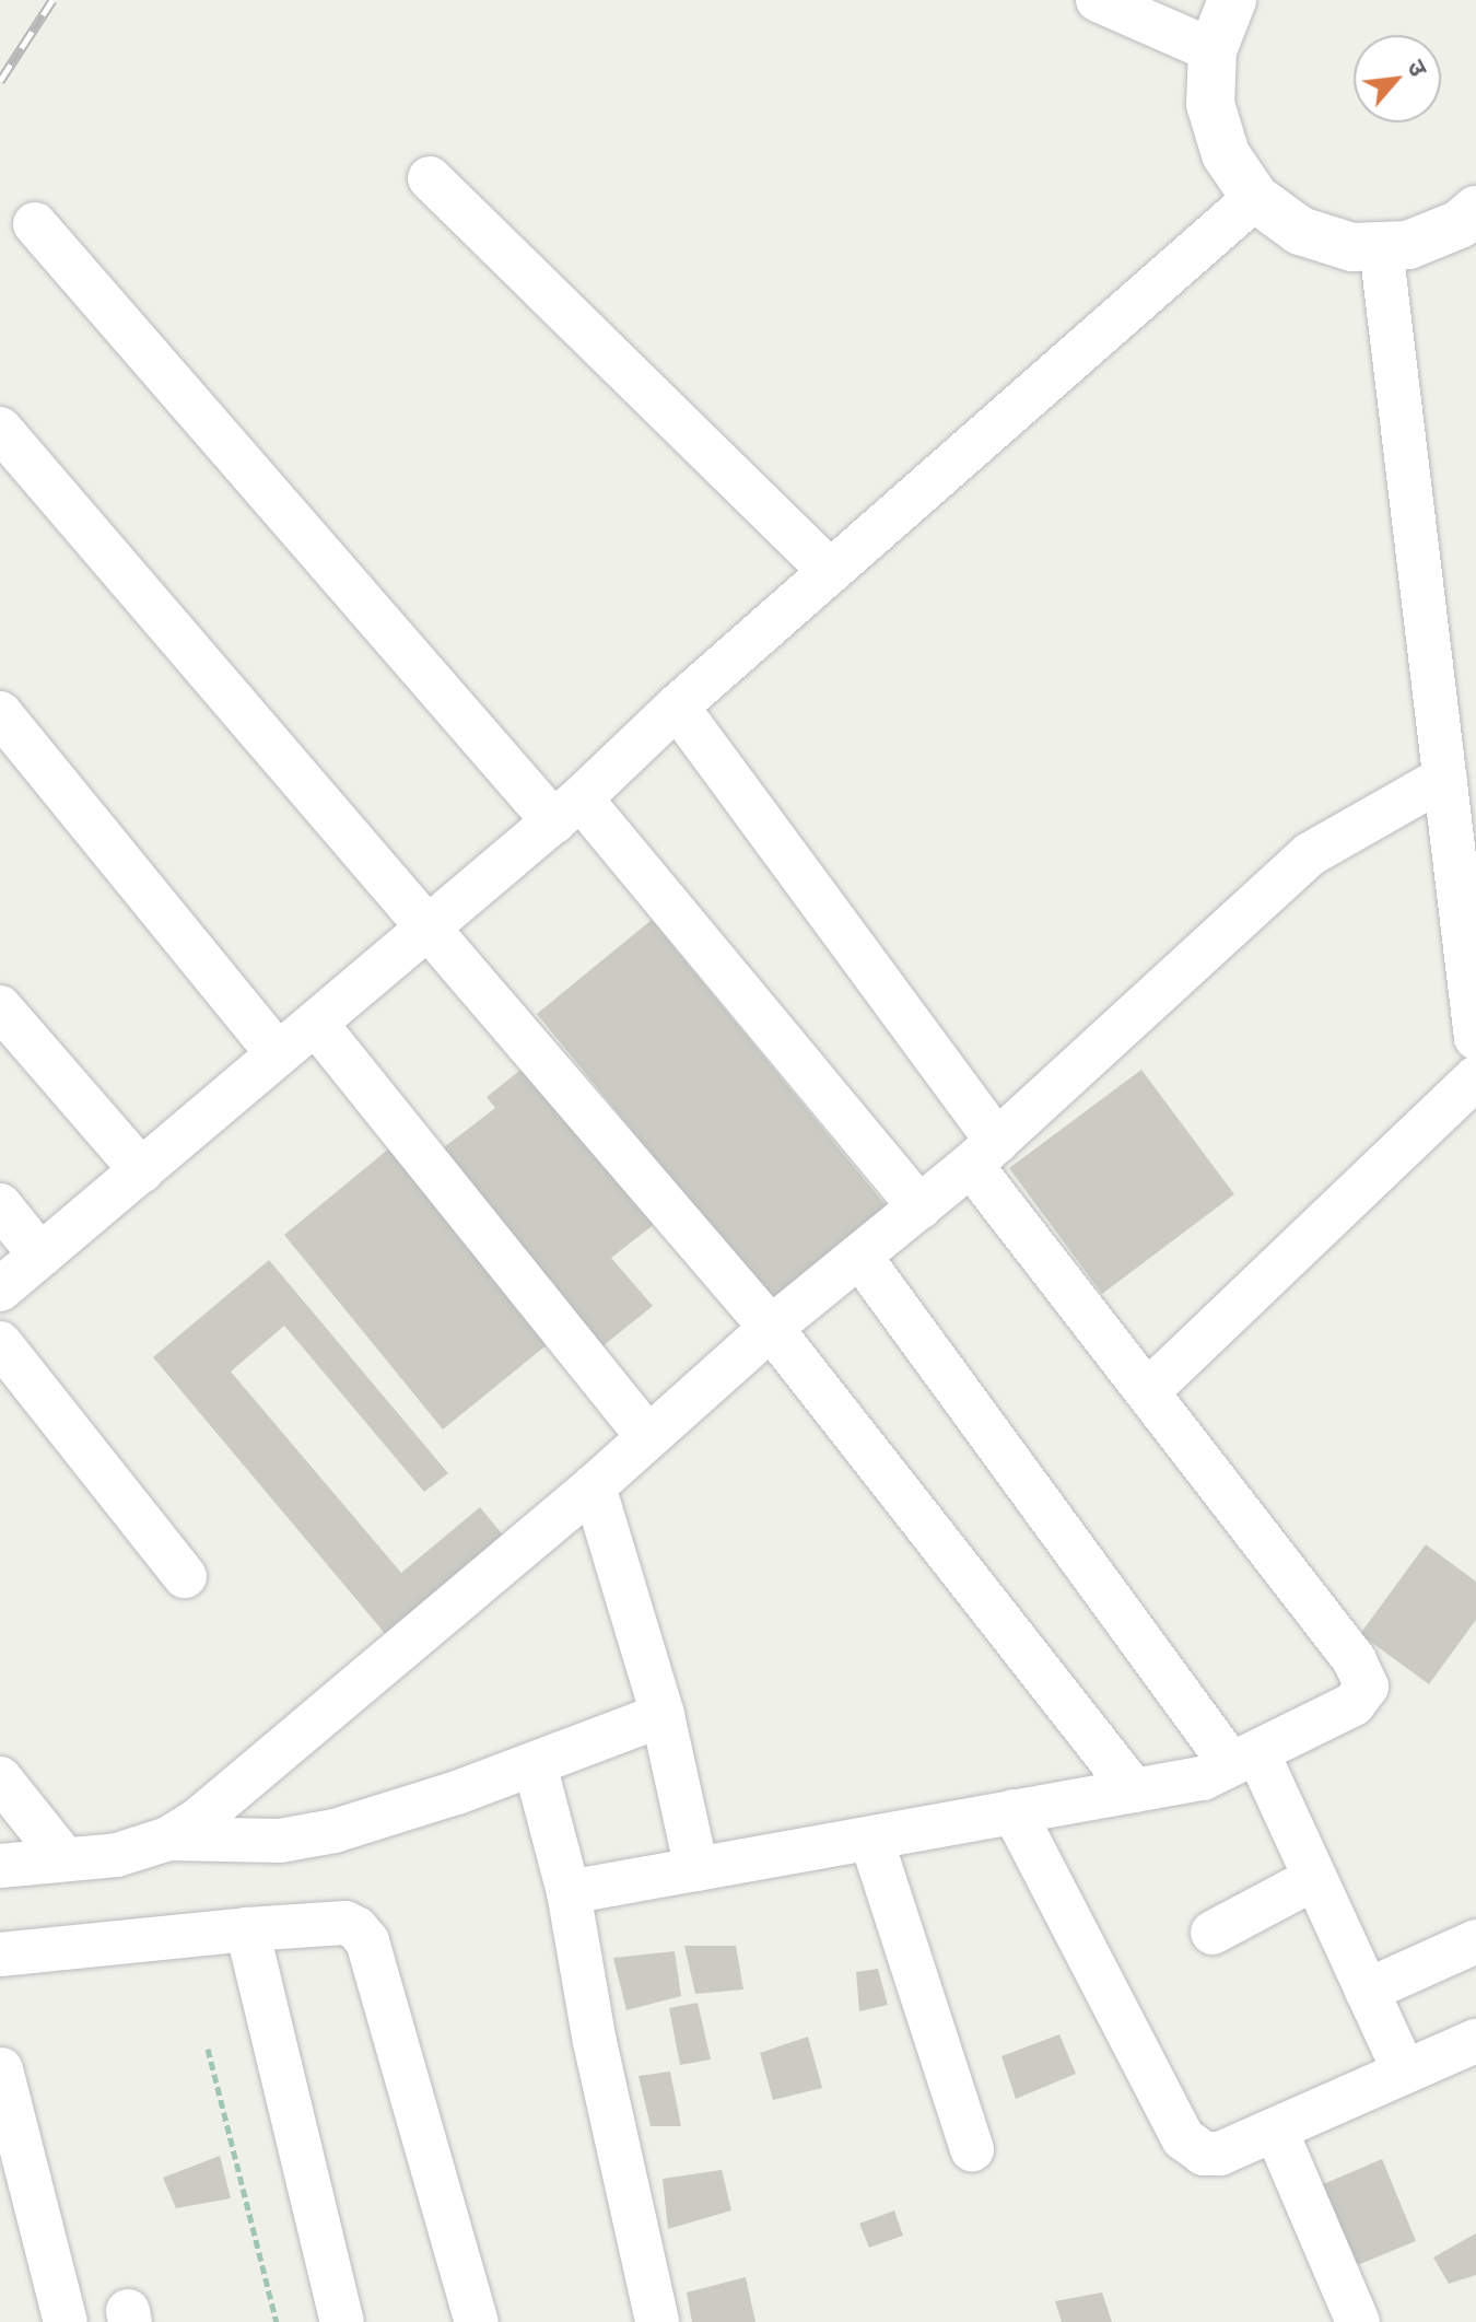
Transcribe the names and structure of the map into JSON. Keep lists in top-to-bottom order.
{
  "north": "top right"
}
